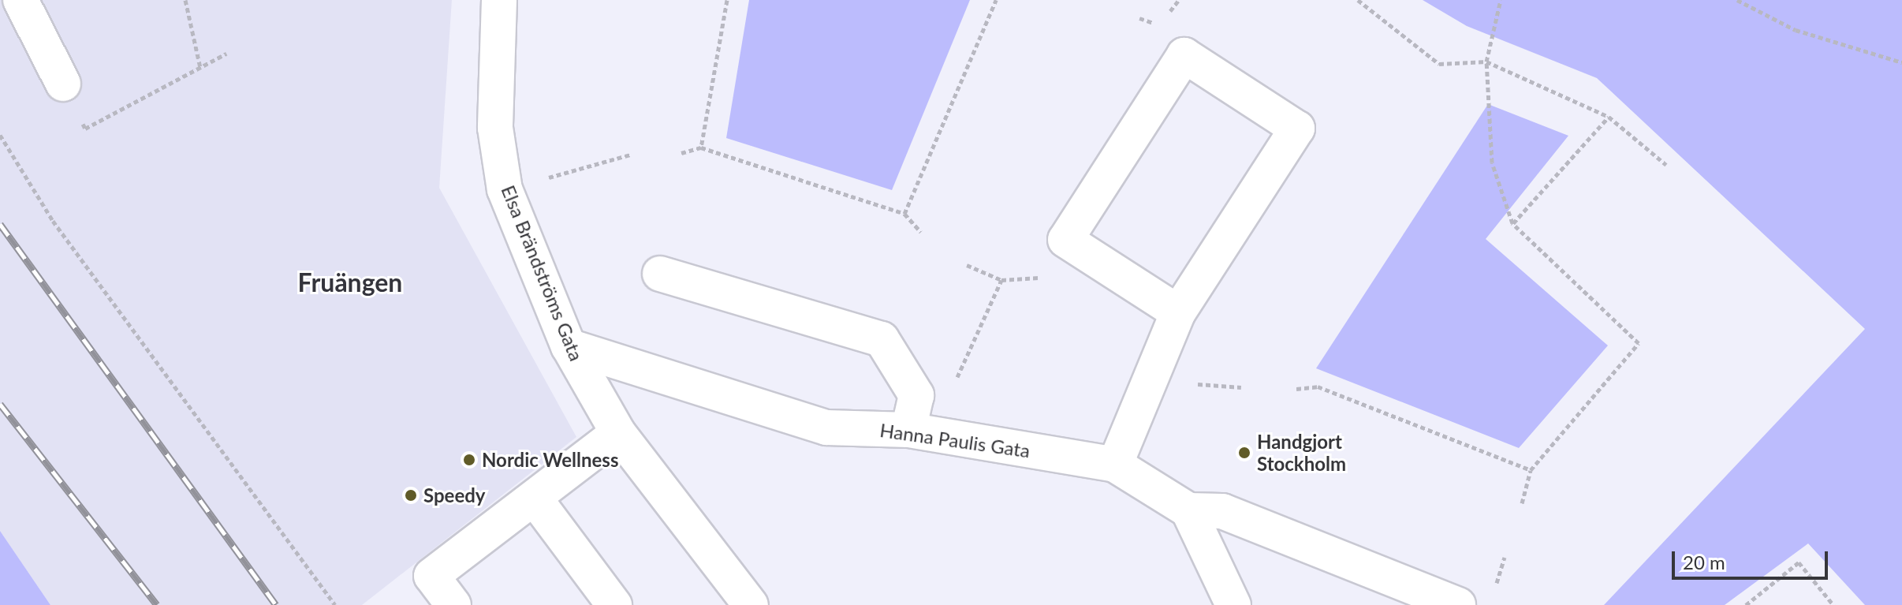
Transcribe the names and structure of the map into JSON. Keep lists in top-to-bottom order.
{
  "streets": {
    "street": ["Elsa Brändströms Gata", "Hanna Paulis Gata"]
  },
  "crossings": [
    ["Elsa Brändströms Gata", "Hanna Paulis Gata"]
  ],
  "districts": ["Fruängen"],
  "places": ["Handgjort Stockholm", "Nordic Wellness", "Speedy"],
  "scale_bar": "20 m"
}
